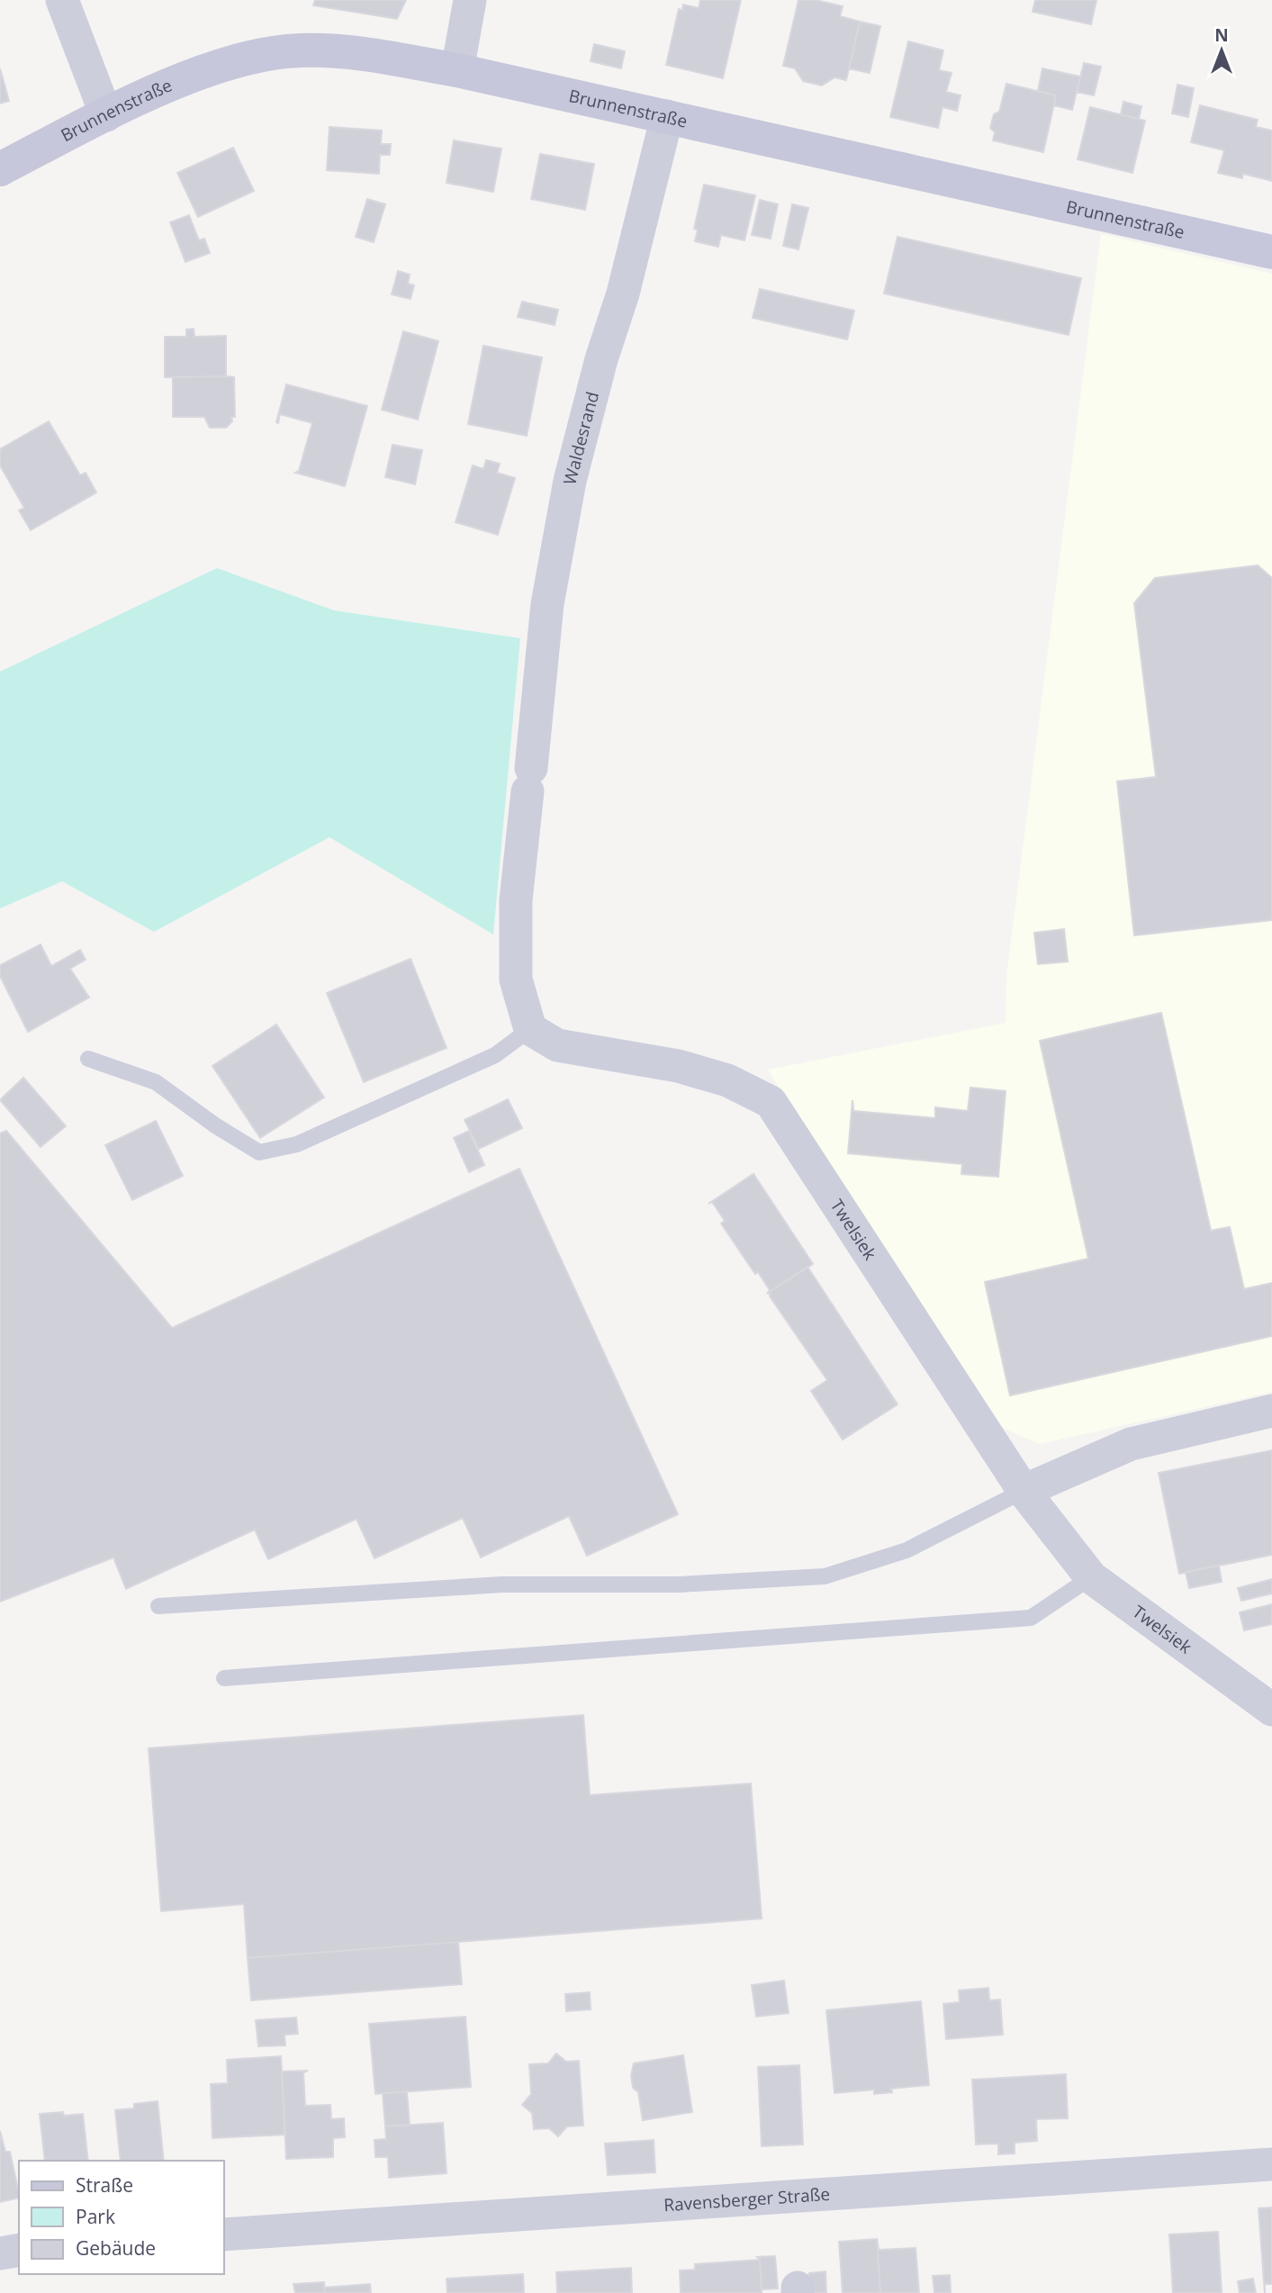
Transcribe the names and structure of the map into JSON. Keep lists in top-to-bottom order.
{
  "streets": {
    "street": [
      "Brunnenstraße",
      "Waldesrand",
      "Twelsiek",
      "Ravensberger Straße"
    ]
  },
  "crossings": [
    ["Brunnenstraße", "Waldesrand"],
    ["Waldesrand", "Twelsiek"]
  ],
  "legend": ["Straße", "Park", "Gebäude"],
  "north": "top"
}
